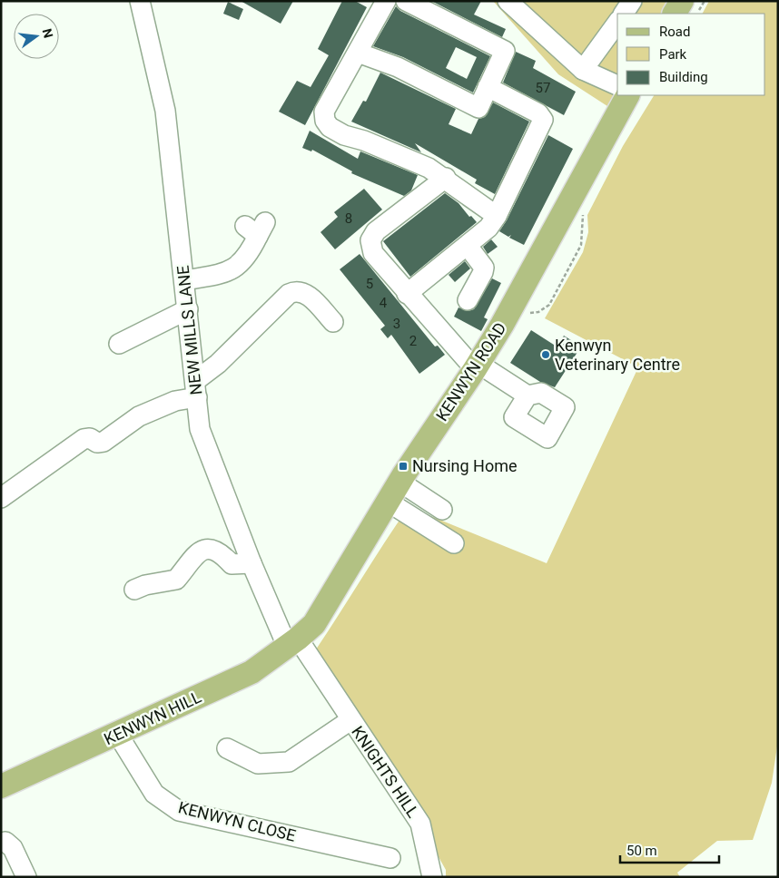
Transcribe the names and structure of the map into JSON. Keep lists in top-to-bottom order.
{
  "streets": {
    "main road": ["KENWYN ROAD", "KENWYN HILL"],
    "street": ["NEW MILLS LANE", "KNIGHTS HILL", "KENWYN CLOSE"]
  },
  "crossings": [
    ["NEW MILLS LANE", "KENWYN ROAD"],
    ["NEW MILLS LANE", "KENWYN HILL"],
    ["NEW MILLS LANE", "KNIGHTS HILL"],
    ["KENWYN ROAD", "KENWYN HILL"],
    ["KENWYN ROAD", "KNIGHTS HILL"],
    ["KENWYN HILL", "KNIGHTS HILL"],
    ["KENWYN HILL", "KENWYN CLOSE"]
  ],
  "places": {
    "other": ["Kenwyn Veterinary Centre"],
    "transit": ["Nursing Home"]
  },
  "house_numbers": [
    "57",
    "8",
    "5",
    "4",
    "3",
    "2"
  ],
  "legend": ["Road", "Park", "Building"],
  "scale_bar": "50 m",
  "north": "right"
}
